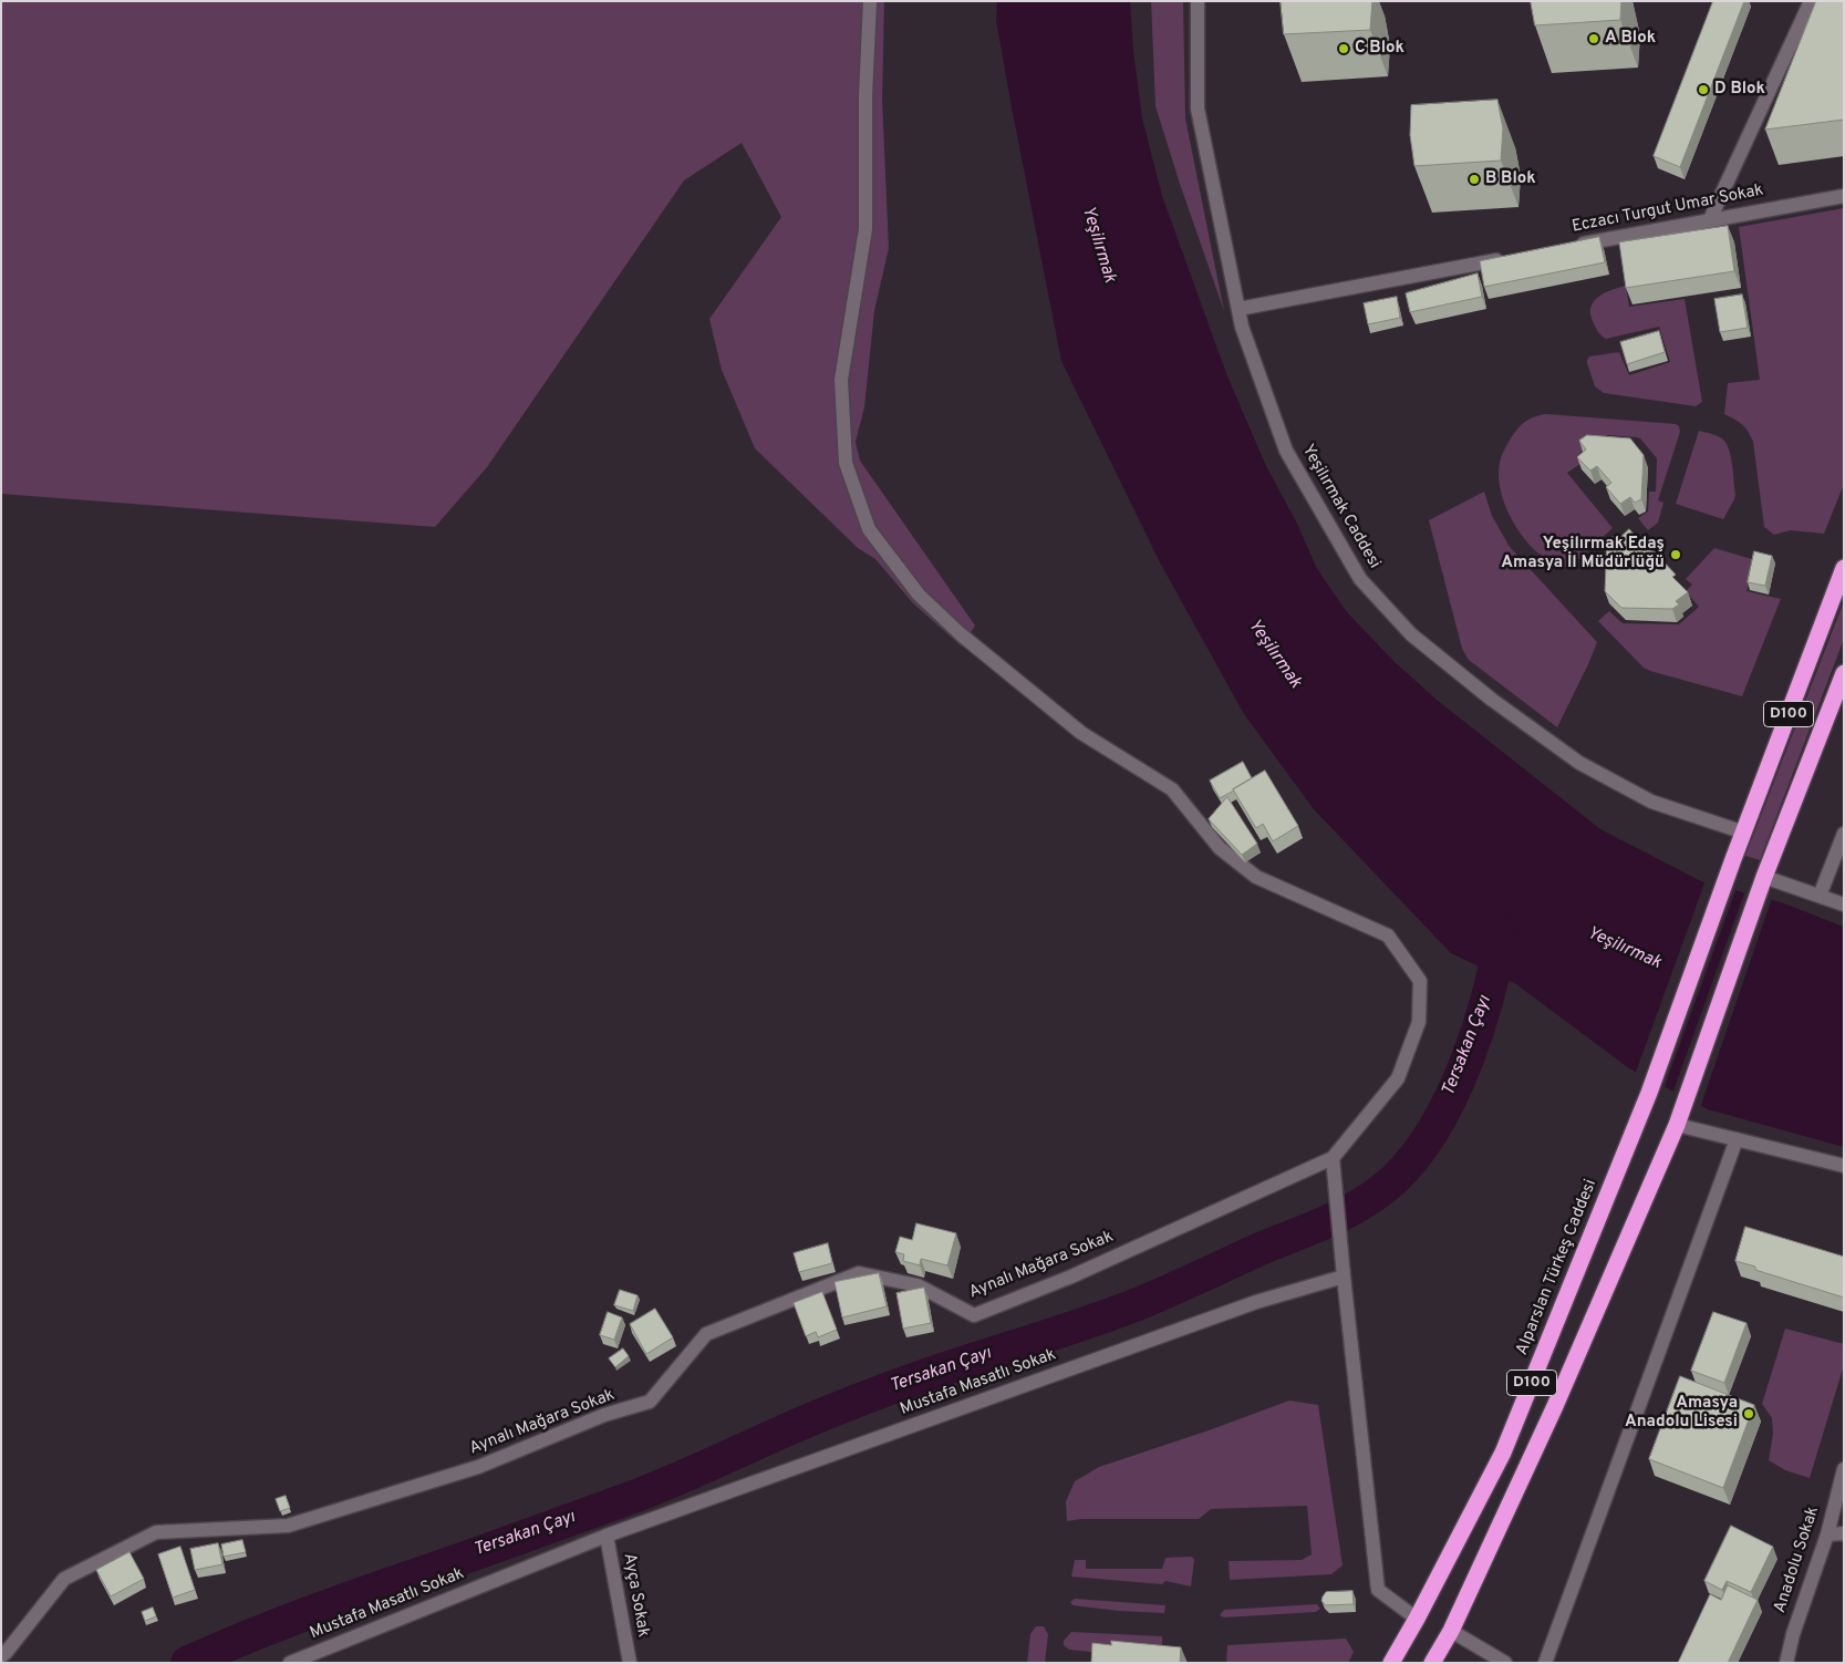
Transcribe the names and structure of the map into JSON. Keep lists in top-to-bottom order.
{
  "streets": {
    "highway": ["D100", "Alparslan Türkeş Caddesi"],
    "street": [
      "Eczacı Turgut Umar Sokak",
      "Yeşilırmak Caddesi",
      "Aynalı Mağara Sokak",
      "Mustafa Masatlı Sokak",
      "Anadolu Sokak",
      "Ayça Sokak"
    ]
  },
  "crossings": [
    ["Yeşilırmak Caddesi", "D100"],
    ["Yeşilırmak Caddesi", "Alparslan Türkeş Caddesi"],
    ["D100", "Alparslan Türkeş Caddesi"],
    ["Mustafa Masatlı Sokak", "Ayça Sokak"]
  ],
  "water": ["Yeşilırmak", "Tersakan Çayı"],
  "places": [
    "A Blok",
    "C Blok",
    "D Blok",
    "B Blok",
    "Yeşilırmak Edaş Amasya İl Müdürlüğü",
    "Amasya Anadolu Lisesi"
  ]
}
